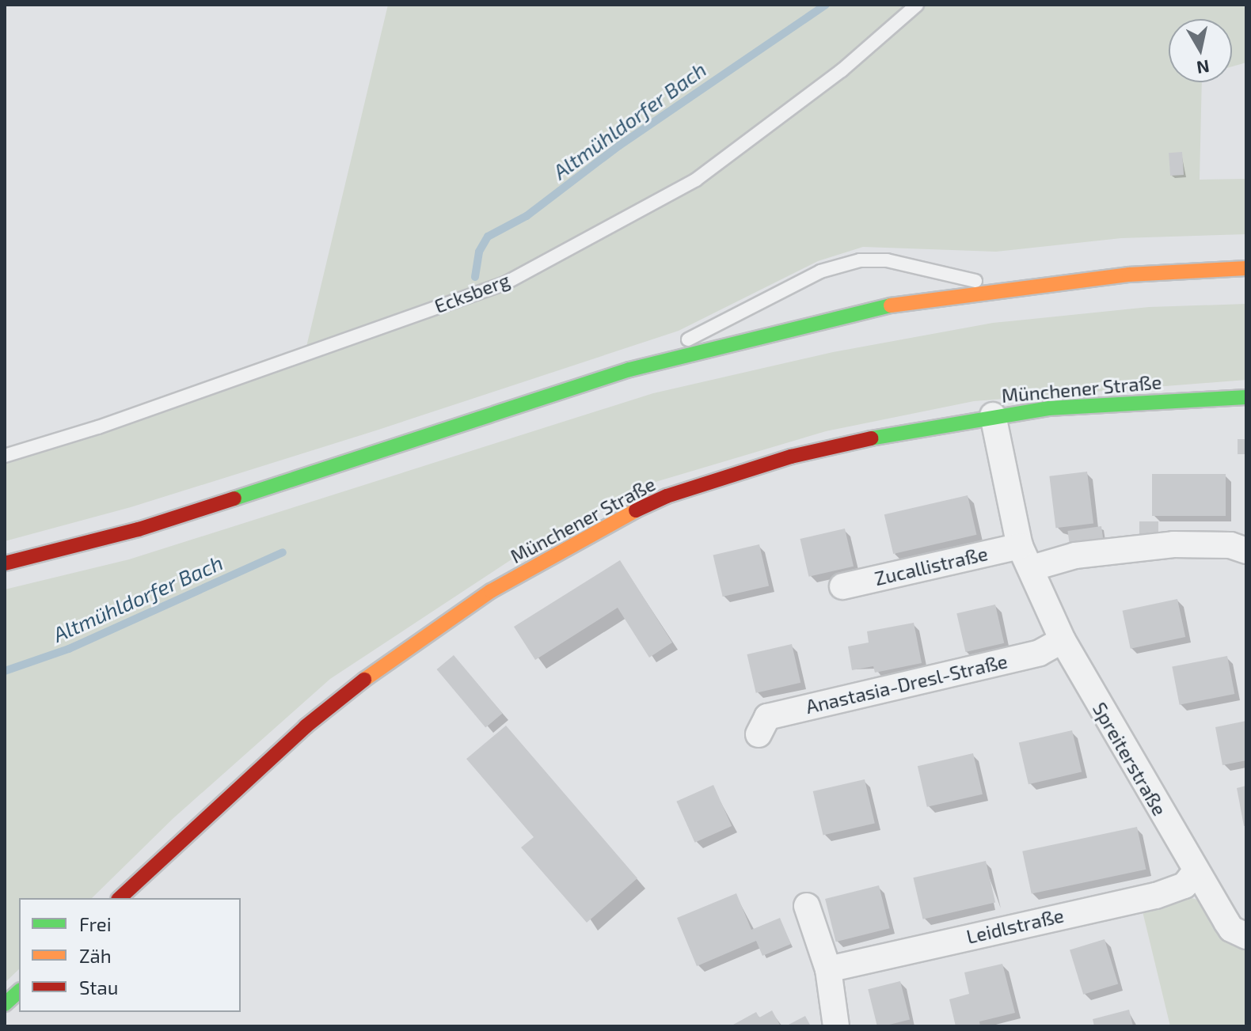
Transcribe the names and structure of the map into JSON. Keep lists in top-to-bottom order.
{
  "streets": {
    "street": [
      "Münchener Straße",
      "Zucallistraße",
      "Anastasia-Dresl-Straße",
      "Spreiterstraße",
      "Leidlstraße"
    ],
    "lane": ["Ecksberg"]
  },
  "crossings": [
    ["Münchener Straße", "Spreiterstraße"],
    ["Zucallistraße", "Spreiterstraße"],
    ["Anastasia-Dresl-Straße", "Spreiterstraße"],
    ["Spreiterstraße", "Leidlstraße"]
  ],
  "water": ["Altmühldorfer Bach"],
  "legend": ["Frei", "Zäh", "Stau"],
  "north": "bottom"
}
